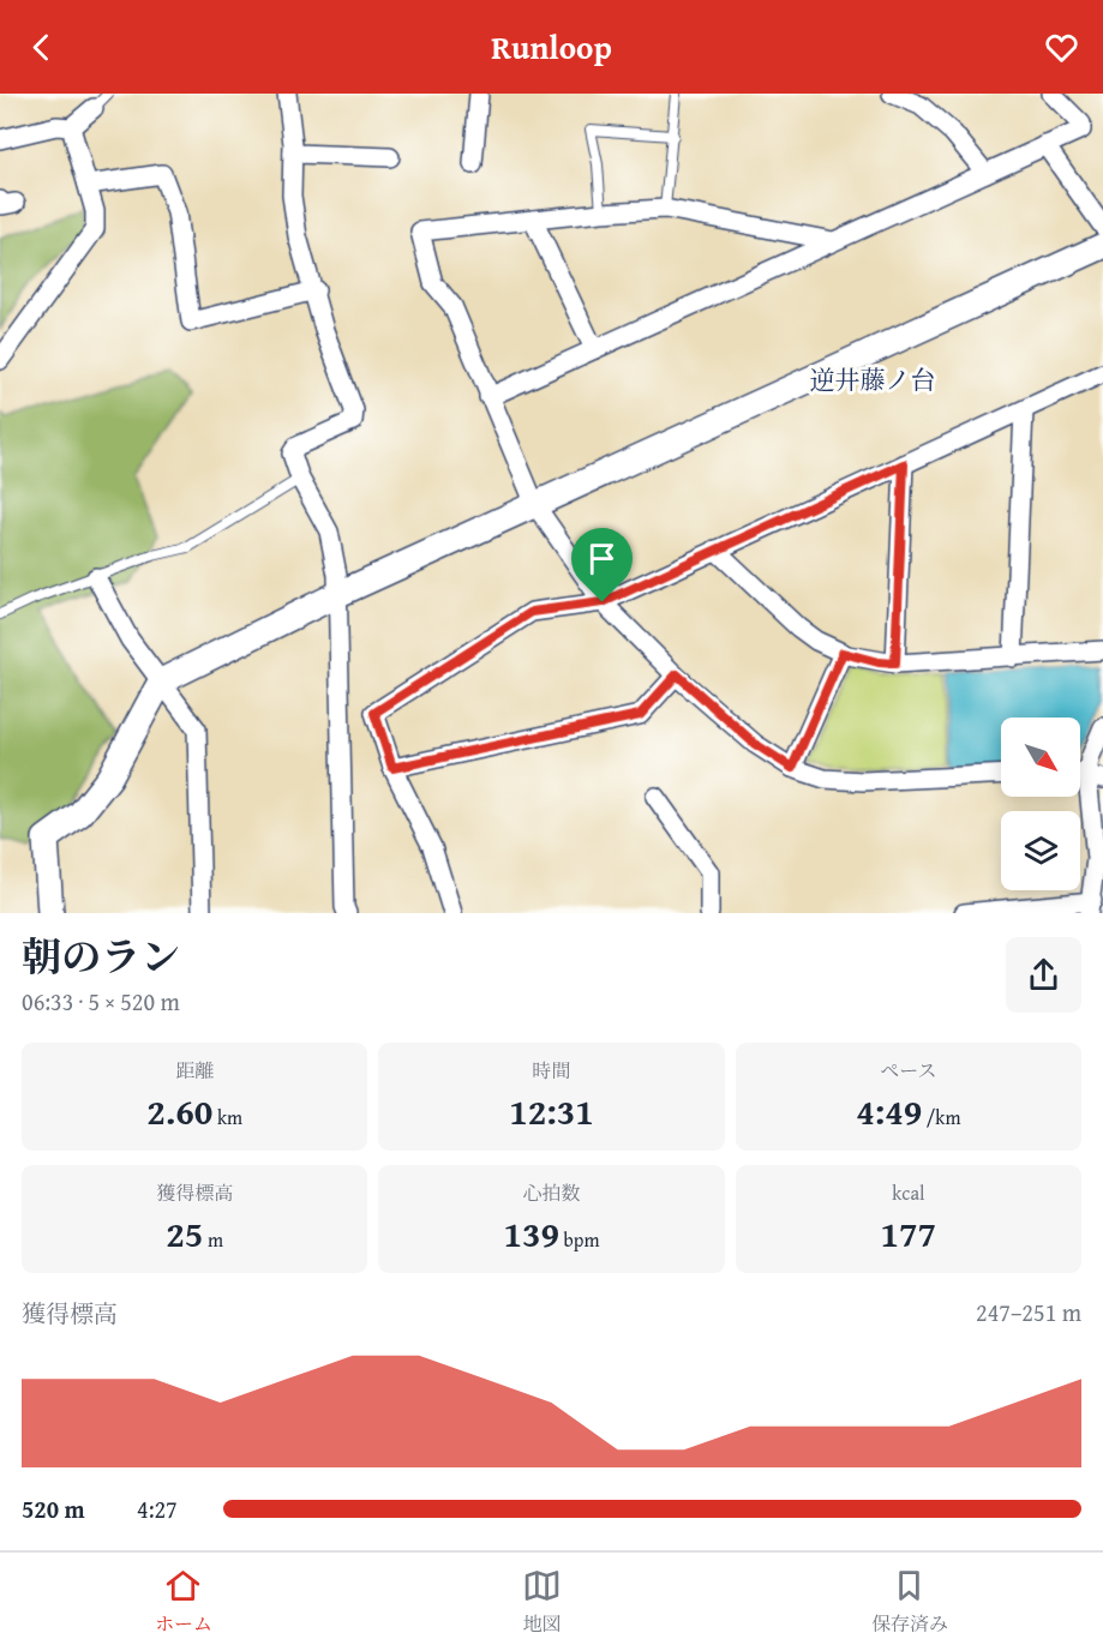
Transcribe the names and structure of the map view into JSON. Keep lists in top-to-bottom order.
{
  "districts": ["逆井藤ノ台"],
  "north": "bottom right",
  "page": {
    "header": "Runloop",
    "heading": ["朝のラン", "06:33 · 5 × 520 m"],
    "stats": [
      ["距離", "2.60 km"],
      ["時間", "12:31"],
      ["ペース", "4:49 /km"],
      ["獲得標高", "25 m"],
      ["心拍数", "139 bpm"],
      ["kcal", "177"]
    ],
    "chart": ["獲得標高", "247–251 m"],
    "list": [
      {
        "name": "520 m",
        "note": "4:27"
      }
    ],
    "tabs": ["ホーム", "地図", "保存済み"]
  }
}
